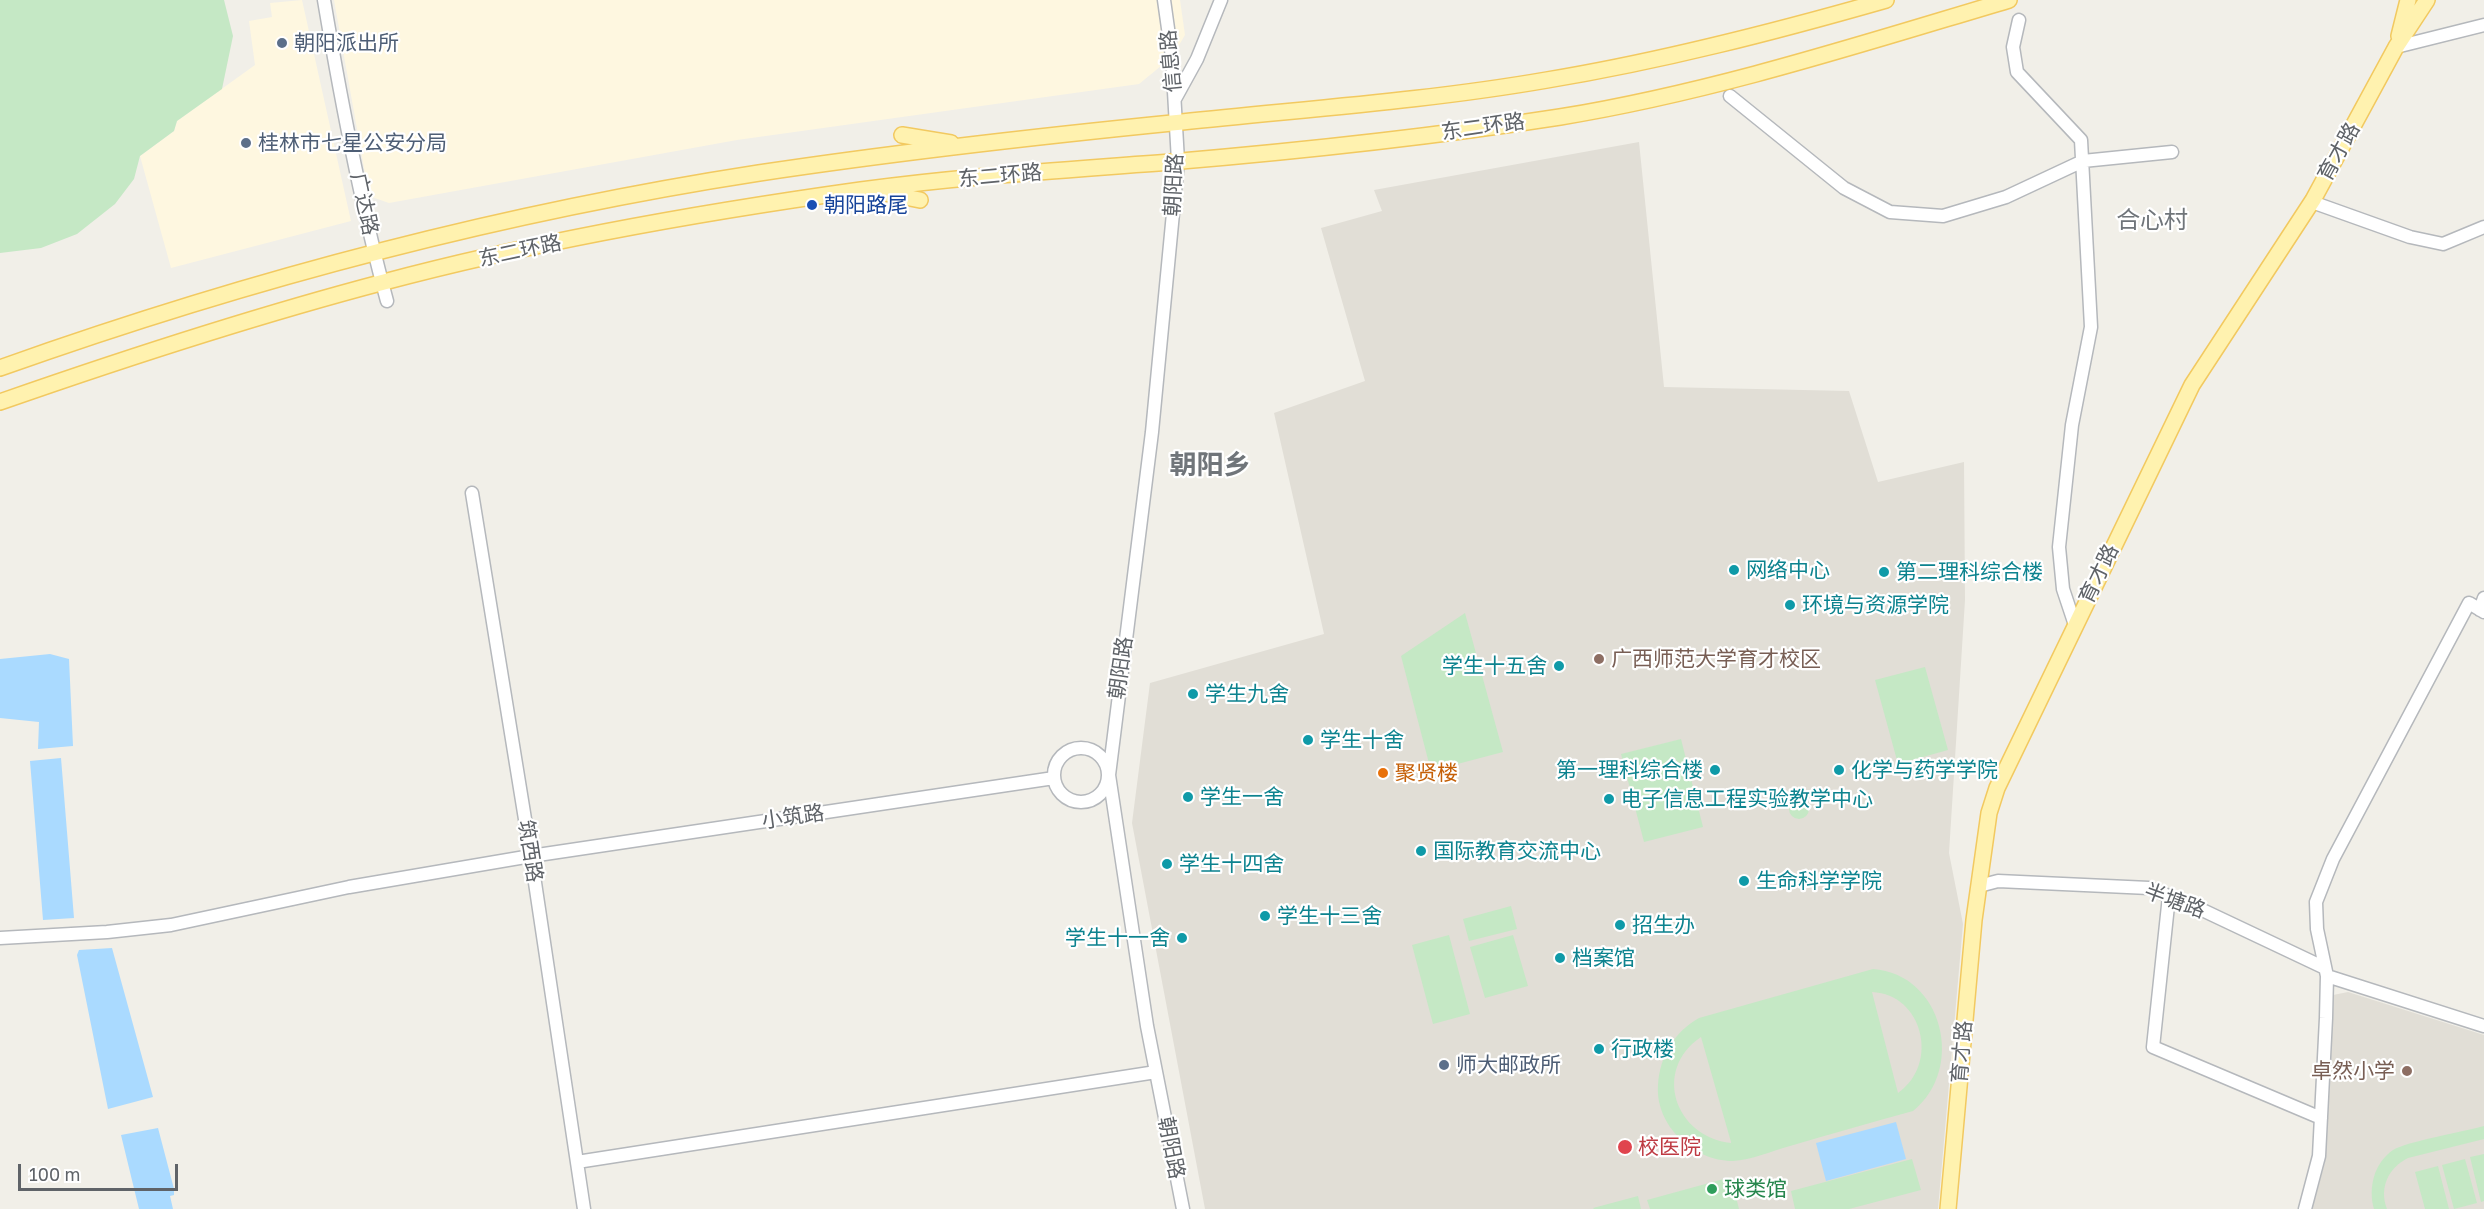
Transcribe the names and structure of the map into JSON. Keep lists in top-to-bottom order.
{
  "streets": {
    "main road": ["东二环路", "育才路"],
    "street": [
      "信息路",
      "朝阳路",
      "广达路",
      "小筑路",
      "筑西路",
      "半塘路"
    ]
  },
  "crossings": [
    ["信息路", "东二环路"],
    ["信息路", "朝阳路"],
    ["东二环路", "朝阳路"],
    ["东二环路", "广达路"],
    ["育才路", "半塘路"],
    ["朝阳路", "小筑路"],
    ["小筑路", "筑西路"]
  ],
  "districts": ["合心村", "朝阳乡"],
  "places": [
    "朝阳派出所",
    "桂林市七星公安分局",
    "朝阳路尾",
    "网络中心",
    "第二理科综合楼",
    "环境与资源学院",
    "广西师范大学育才校区",
    "学生十五舍",
    "学生九舍",
    "学生十舍",
    "第一理科综合楼",
    "化学与药学学院",
    "聚贤楼",
    "学生一舍",
    "电子信息工程实验教学中心",
    "国际教育交流中心",
    "学生十四舍",
    "生命科学学院",
    "学生十三舍",
    "招生办",
    "学生十一舍",
    "档案馆",
    "行政楼",
    "师大邮政所",
    "卓然小学",
    "校医院",
    "球类馆"
  ],
  "scale_bar": "100 m"
}
